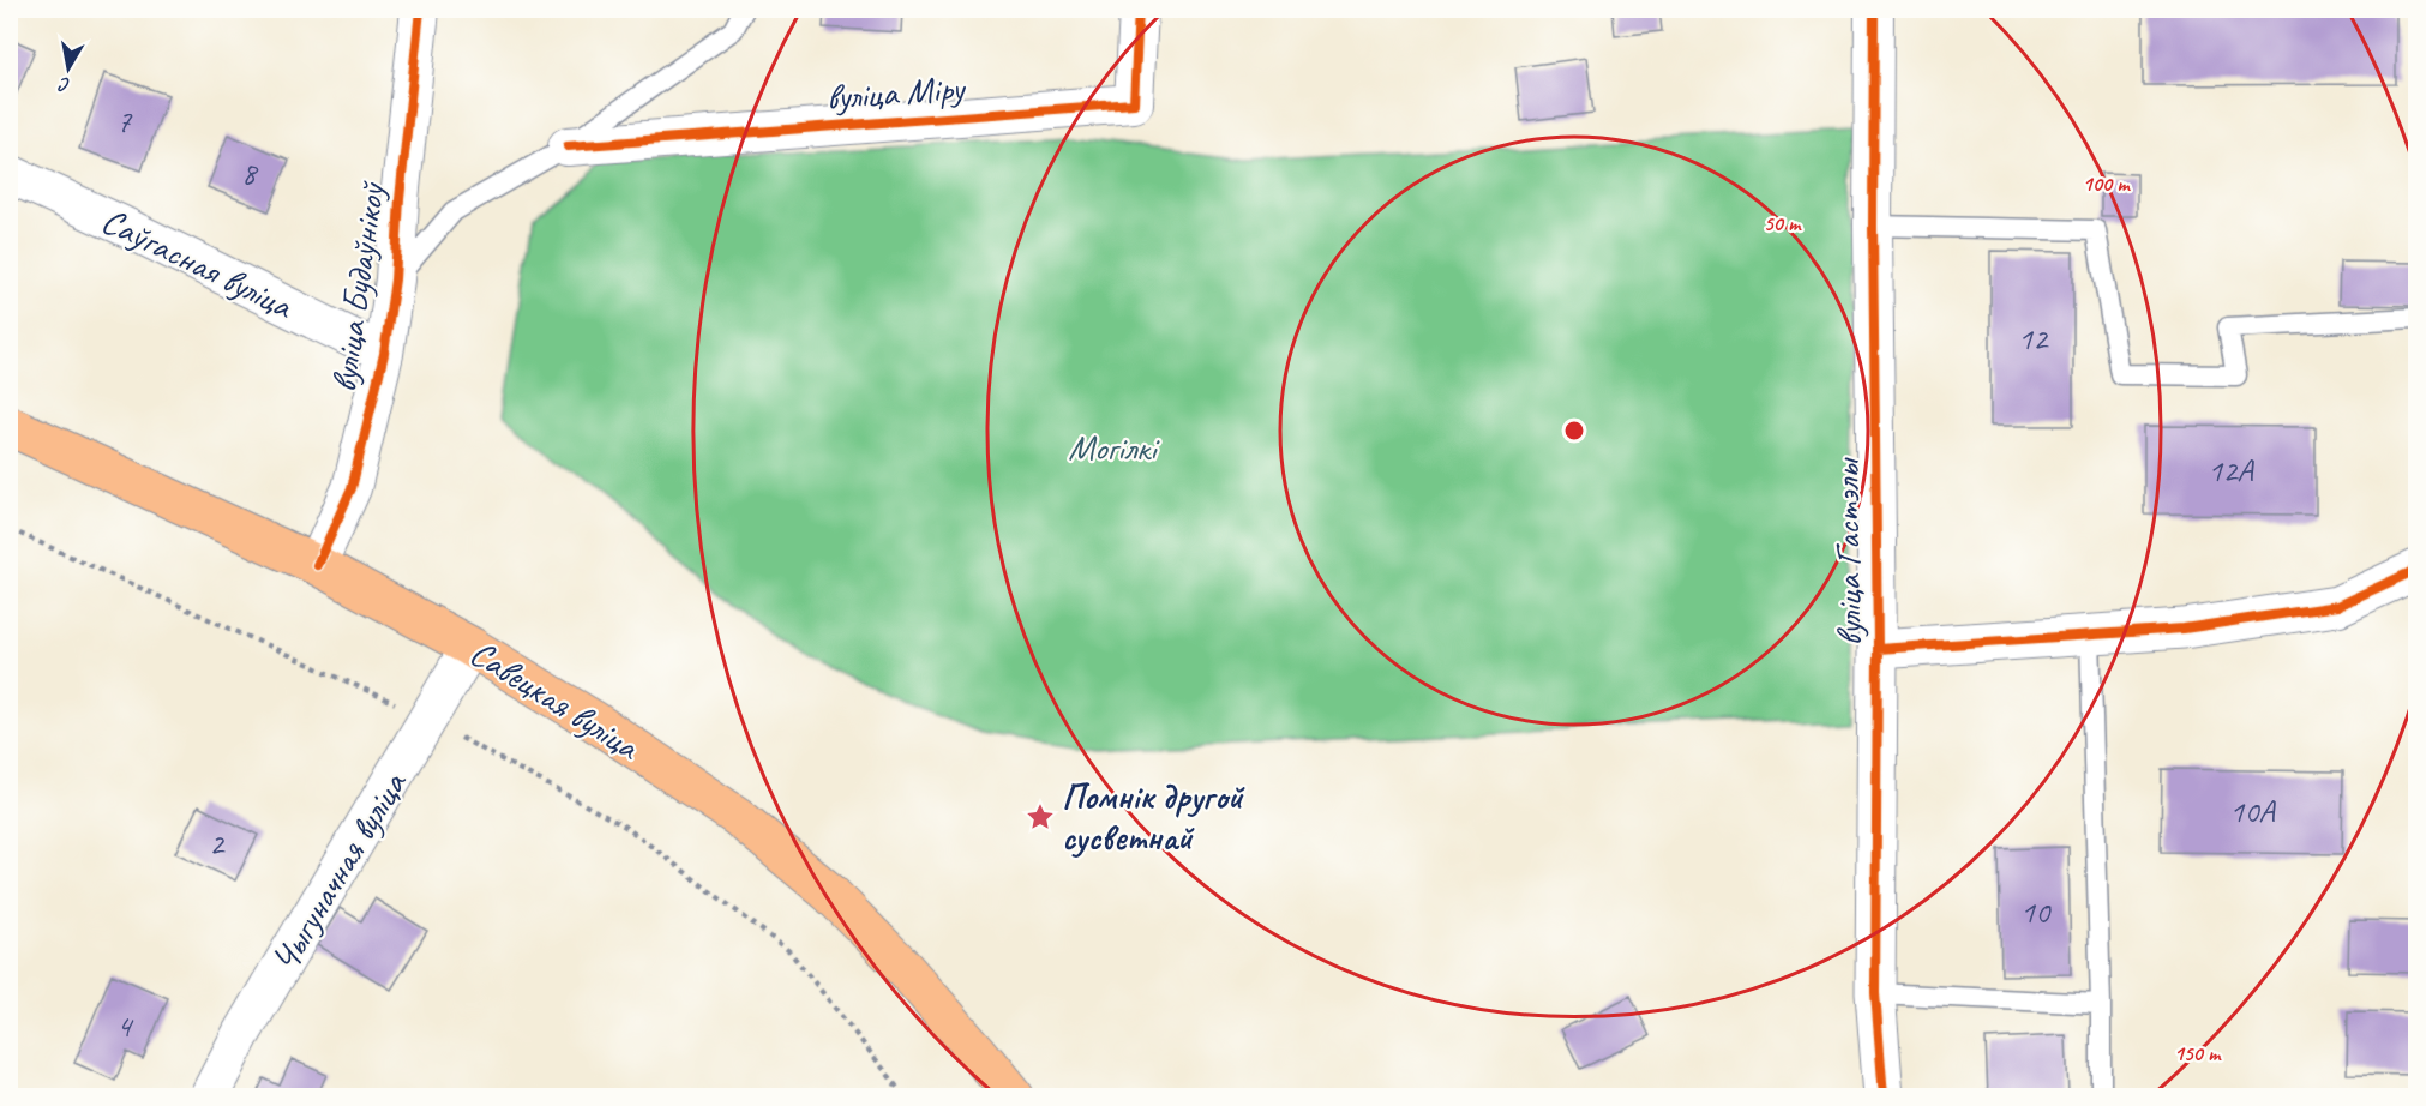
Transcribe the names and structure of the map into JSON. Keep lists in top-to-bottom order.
{
  "streets": {
    "main road": ["Савецкая вуліца"],
    "street": [
      "вуліца Міру",
      "Саўгасная вуліца",
      "вуліца Будаўнікоў",
      "вуліца Гастэлы",
      "Чыгуначная вуліца"
    ]
  },
  "crossings": [
    ["Саўгасная вуліца", "вуліца Будаўнікоў"],
    ["вуліца Будаўнікоў", "Савецкая вуліца"],
    ["Савецкая вуліца", "Чыгуначная вуліца"]
  ],
  "parks": ["Могілкі"],
  "places": {
    "place": ["Помнік другой сусветнай"]
  },
  "house_numbers": [
    "7",
    "8",
    "12",
    "12А",
    "10А",
    "2",
    "10",
    "4"
  ],
  "north": "bottom",
  "rings": ["100 m", "50 m", "150 m"]
}
